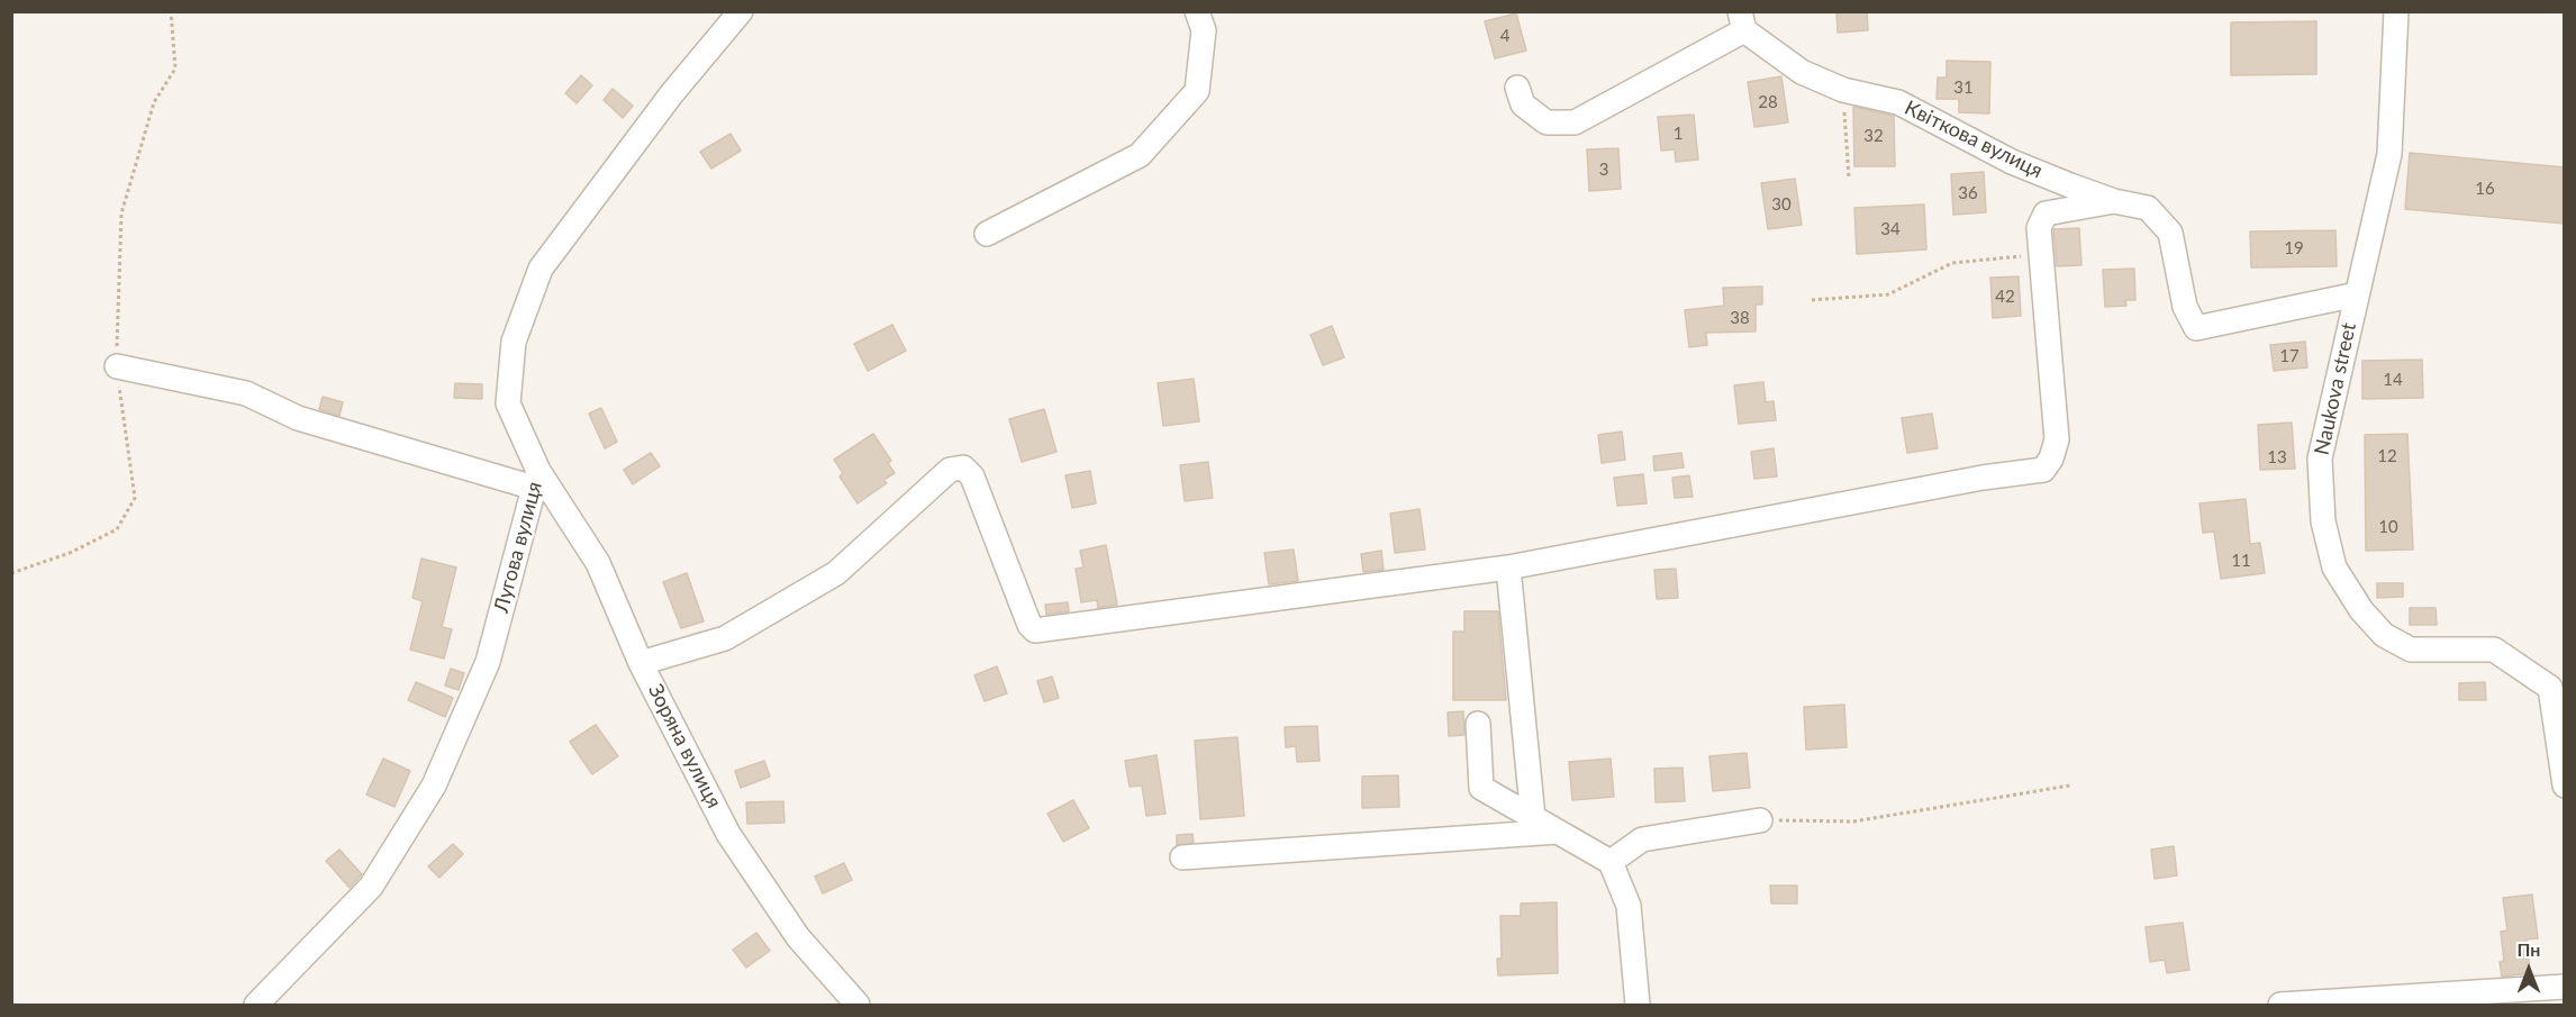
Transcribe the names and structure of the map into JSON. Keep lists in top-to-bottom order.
{
  "streets": {
    "street": [
      "Квіткова вулиця",
      "Naukova street",
      "Лугова вулиця",
      "Зоряна вулиця"
    ]
  },
  "crossings": [
    ["Квіткова вулиця", "Naukova street"],
    ["Лугова вулиця", "Зоряна вулиця"]
  ],
  "house_numbers": [
    "4",
    "31",
    "28",
    "1",
    "32",
    "3",
    "16",
    "36",
    "30",
    "34",
    "19",
    "42",
    "38",
    "17",
    "14",
    "12",
    "13",
    "10",
    "11"
  ],
  "north": "top"
}
